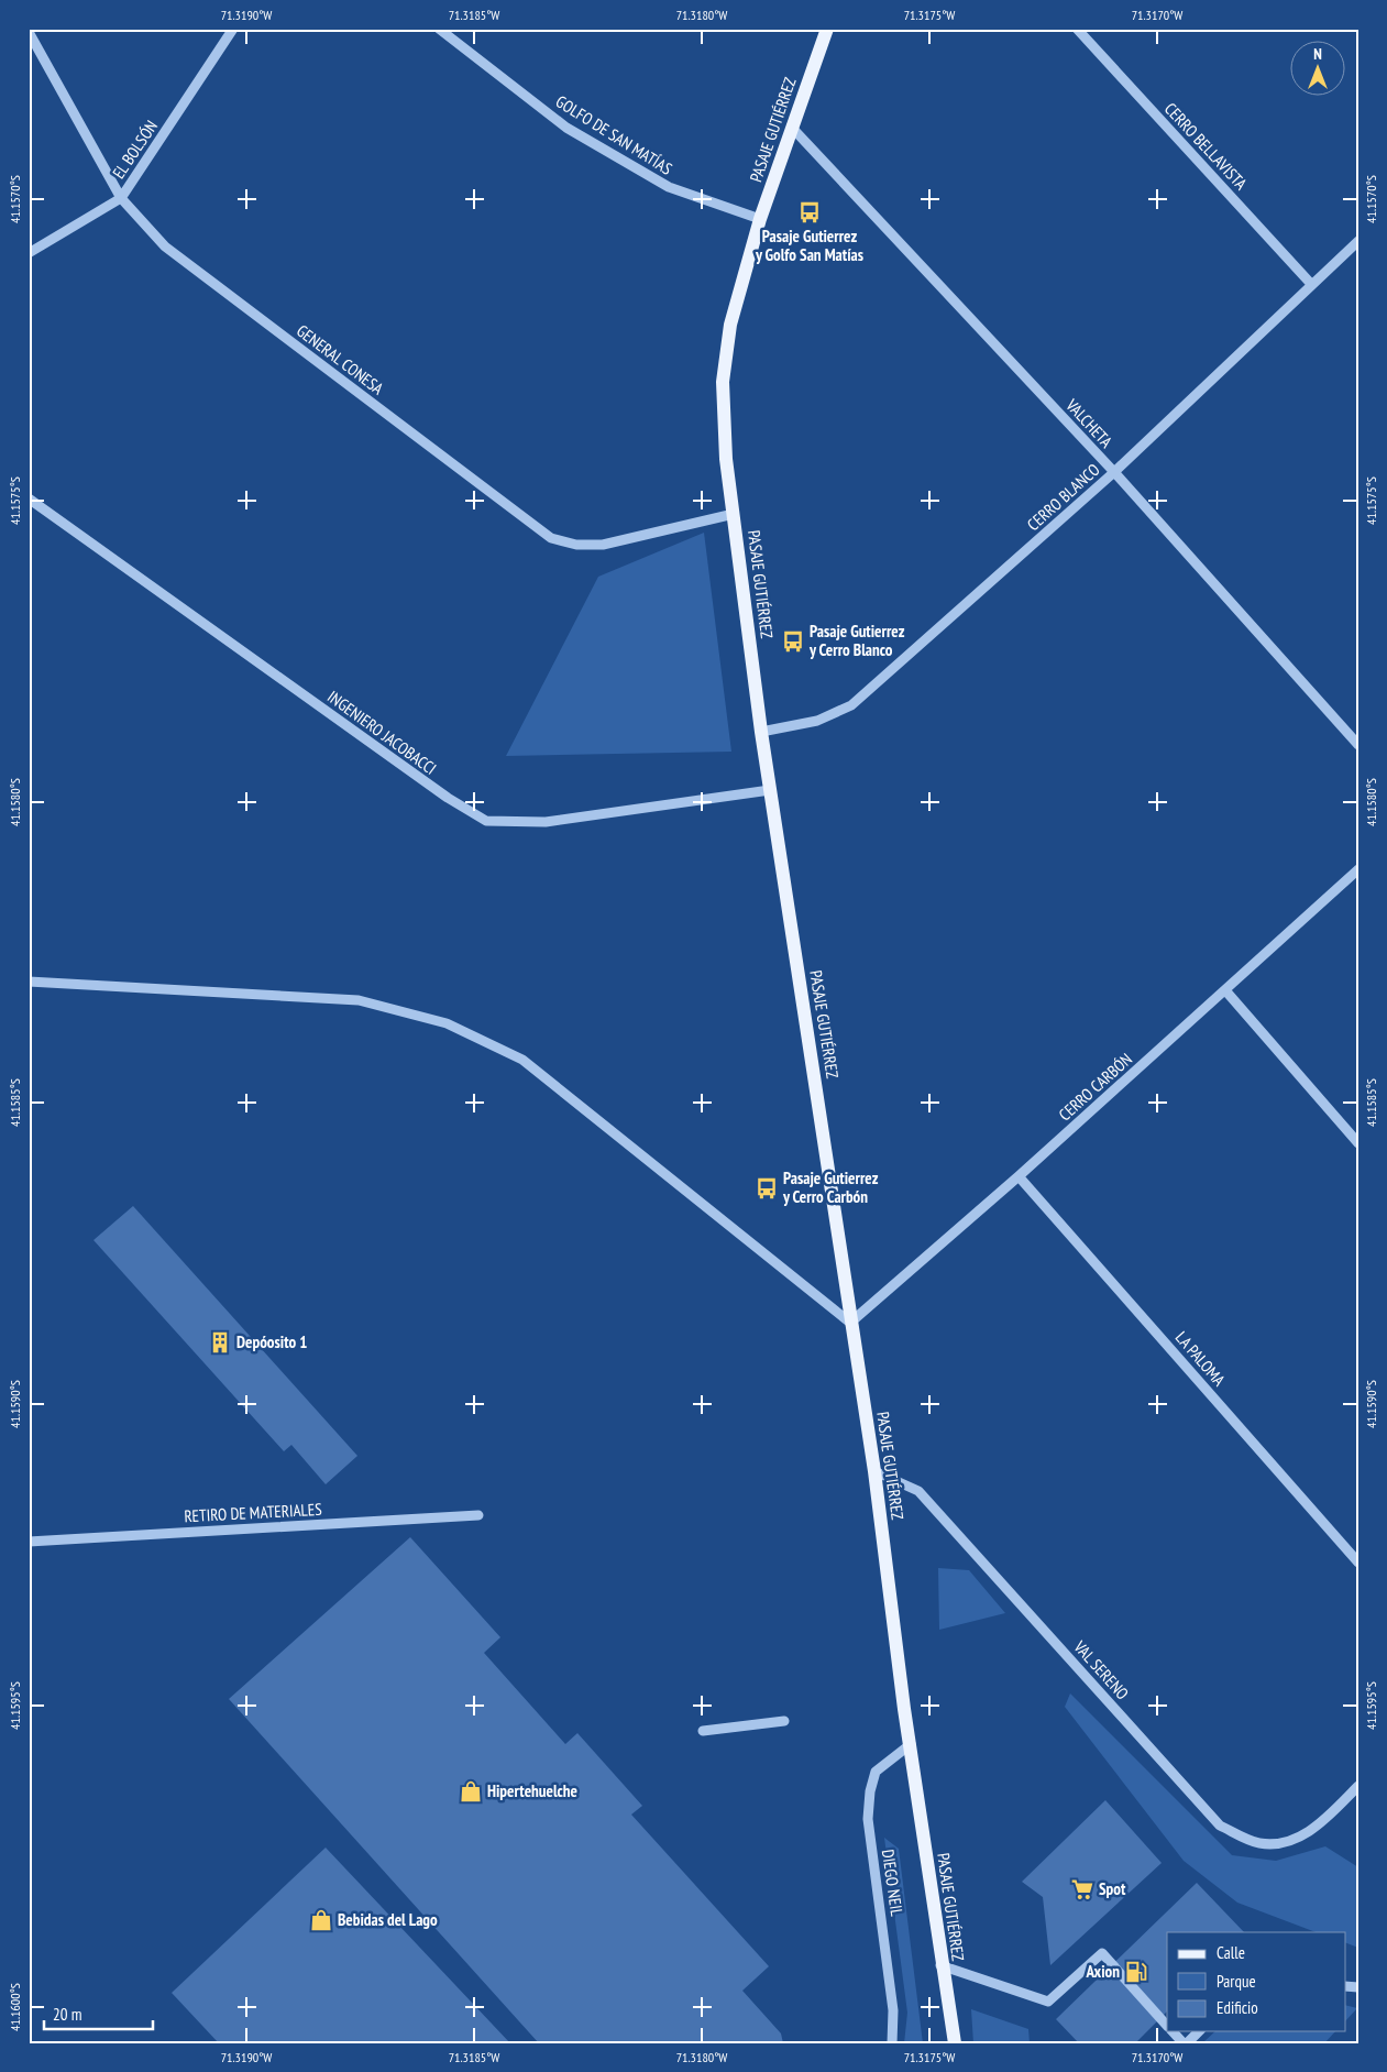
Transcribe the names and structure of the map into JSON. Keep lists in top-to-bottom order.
{
  "streets": {
    "main road": ["PASAJE GUTIÉRREZ"],
    "street": [
      "GOLFO DE SAN MATÍAS",
      "CERRO BELLAVISTA",
      "EL BOLSÓN",
      "GENERAL CONESA",
      "VALCHETA",
      "CERRO BLANCO",
      "INGENIERO JACOBACCI",
      "CERRO CARBÓN",
      "LA PALOMA",
      "RETIRO DE MATERIALES",
      "VAL SERENO",
      "DIEGO NEIL"
    ]
  },
  "crossings": [
    ["PASAJE GUTIÉRREZ", "GOLFO DE SAN MATÍAS"],
    ["PASAJE GUTIÉRREZ", "GENERAL CONESA"],
    ["PASAJE GUTIÉRREZ", "VALCHETA"],
    ["PASAJE GUTIÉRREZ", "CERRO BLANCO"],
    ["PASAJE GUTIÉRREZ", "INGENIERO JACOBACCI"],
    ["PASAJE GUTIÉRREZ", "CERRO CARBÓN"],
    ["PASAJE GUTIÉRREZ", "VAL SERENO"],
    ["PASAJE GUTIÉRREZ", "DIEGO NEIL"],
    ["CERRO BELLAVISTA", "CERRO BLANCO"],
    ["EL BOLSÓN", "GENERAL CONESA"],
    ["VALCHETA", "CERRO BLANCO"],
    ["CERRO CARBÓN", "LA PALOMA"]
  ],
  "places": {
    "bus stop": ["Pasaje Gutierrez y Golfo San Matías", "Pasaje Gutierrez y Cerro Blanco", "Pasaje Gutierrez y Cerro Carbón"],
    "building": ["Depóosito 1"],
    "shop": ["Hipertehuelche", "Bebidas del Lago"],
    "supermarket": ["Spot"],
    "fuel station": ["Axion"]
  },
  "legend": ["Calle", "Parque", "Edificio"],
  "scale_bar": "20 m",
  "north": "top",
  "coordinates": [
    "71.3190°W",
    "71.3185°W",
    "71.3180°W",
    "71.3175°W",
    "71.3170°W",
    "41.1570°S",
    "41.1575°S",
    "41.1580°S",
    "41.1585°S",
    "41.1590°S",
    "41.1595°S",
    "41.1600°S"
  ]
}
